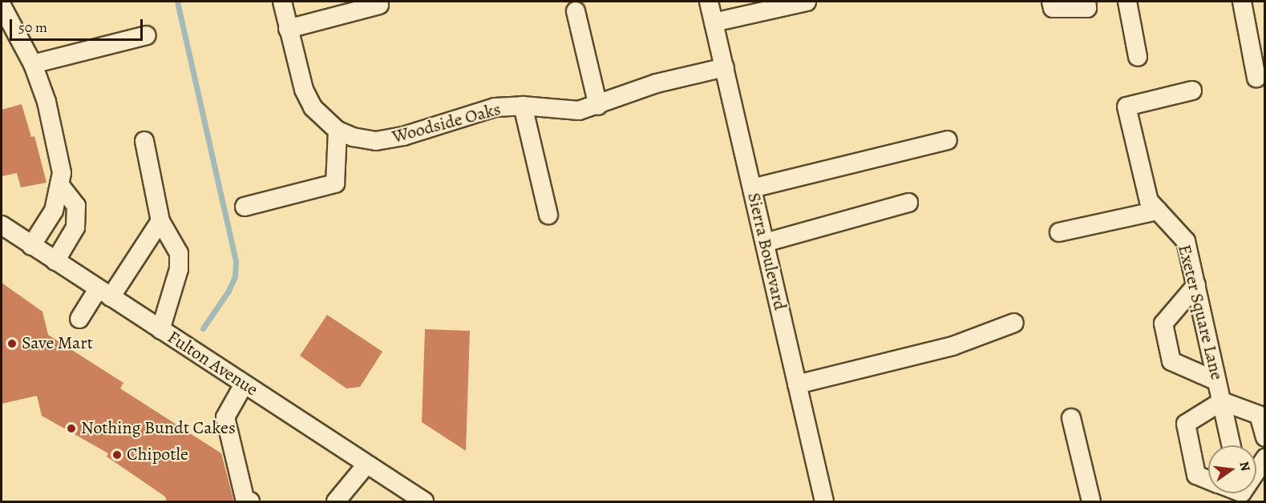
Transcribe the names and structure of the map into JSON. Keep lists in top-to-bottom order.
{
  "streets": {
    "street": [
      "Woodside Oaks",
      "Sierra Boulevard",
      "Exeter Square Lane",
      "Fulton Avenue"
    ]
  },
  "crossings": [
    ["Woodside Oaks", "Sierra Boulevard"]
  ],
  "places": ["Save Mart", "Nothing Bundt Cakes", "Chipotle"],
  "scale_bar": "50 m",
  "north": "right"
}
